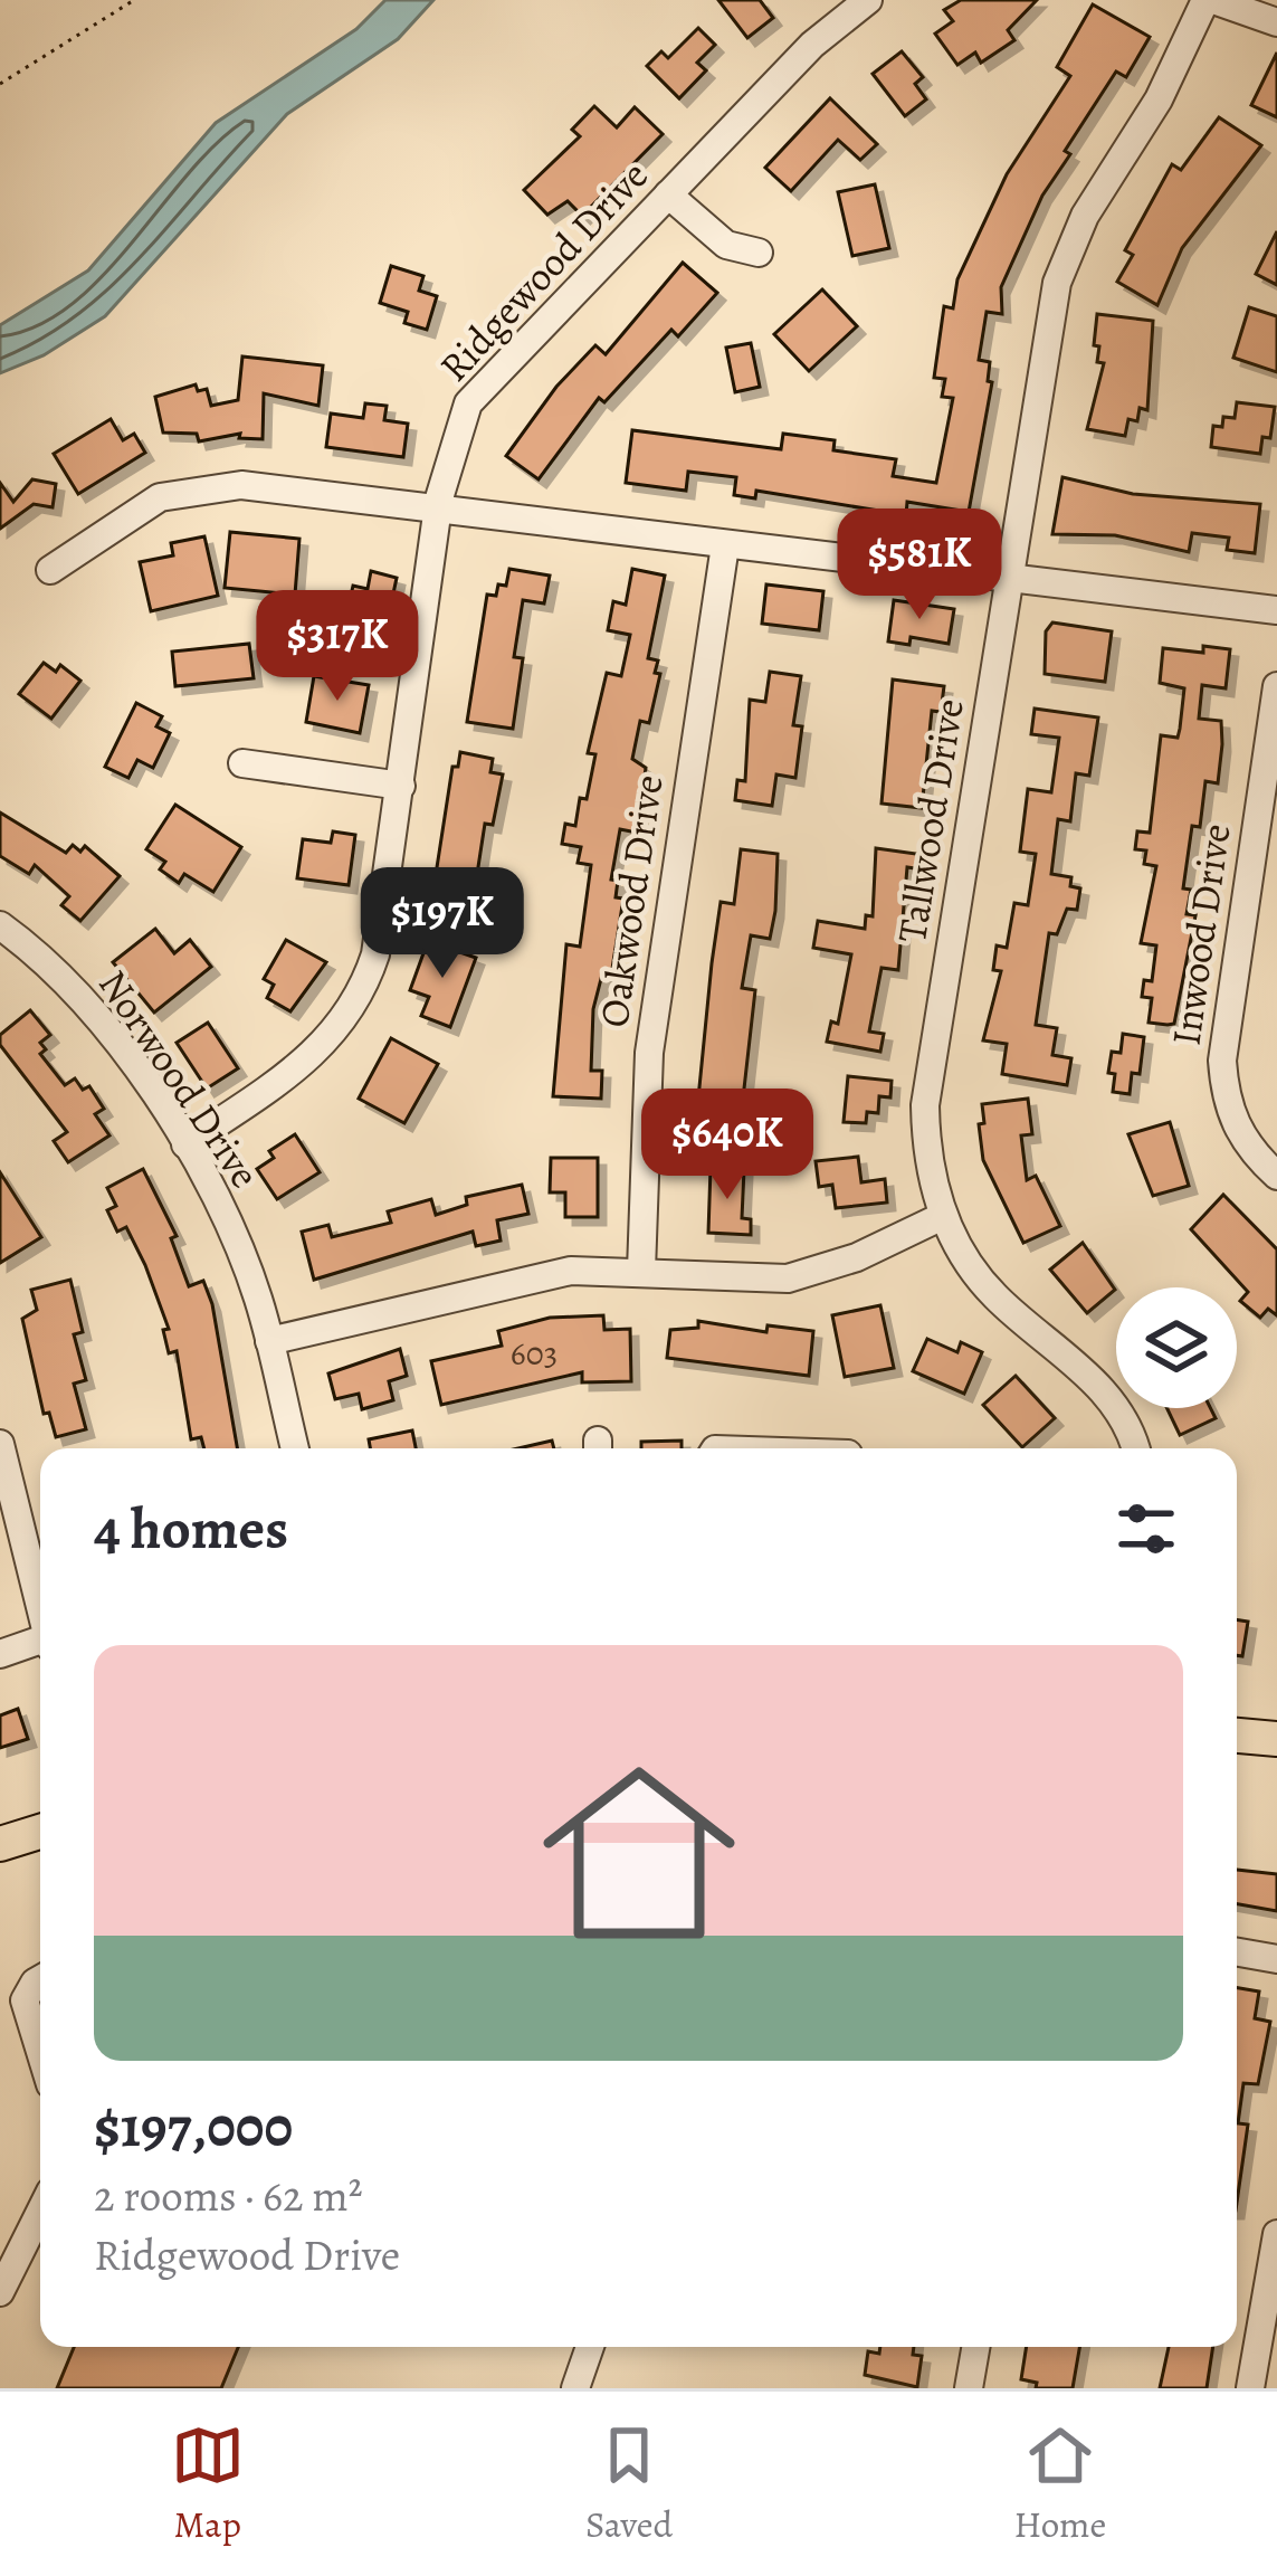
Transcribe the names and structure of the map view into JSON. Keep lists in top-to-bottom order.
{
  "streets": {
    "street": [
      "Ridgewood Drive",
      "Tallwood Drive",
      "Oakwood Drive",
      "Inwood Drive",
      "Norwood Drive"
    ]
  },
  "crossings": [
    ["Ridgewood Drive", "Norwood Drive"]
  ],
  "house_numbers": ["603"],
  "page": {
    "price": [
      "$581K",
      "$317K",
      "$197K",
      "$640K"
    ],
    "heading": "4 homes",
    "list": [
      {
        "name": "$197,000",
        "note": "2 rooms · 62 m² · Ridgewood Drive"
      }
    ],
    "tabs": ["Map", "Saved", "Home"]
  }
}
